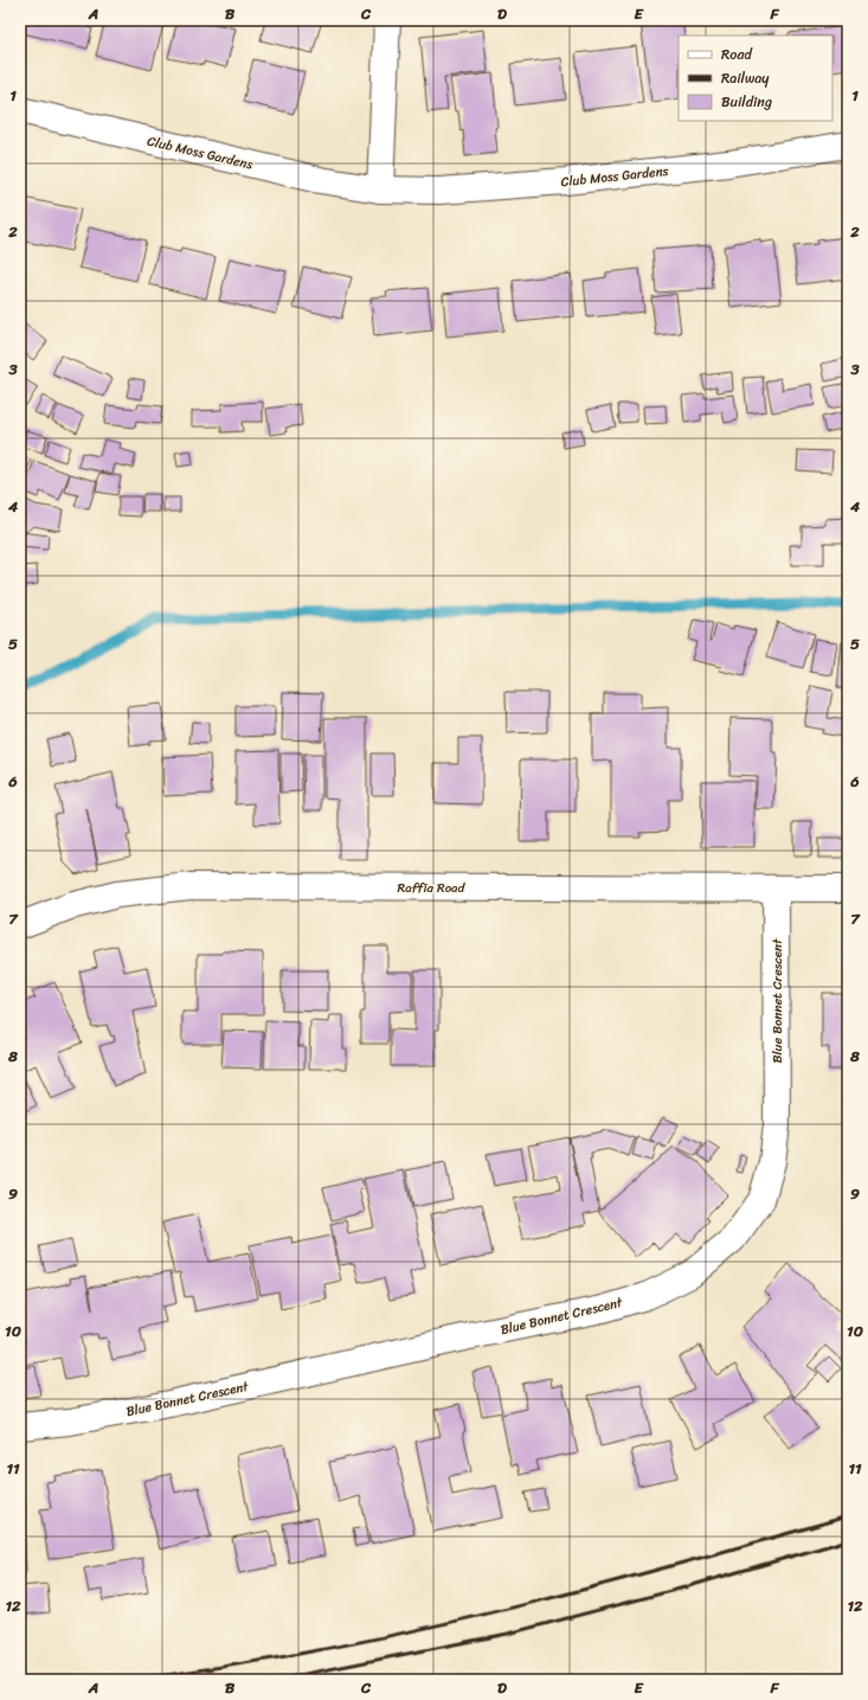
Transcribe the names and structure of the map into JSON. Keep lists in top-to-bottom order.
{
  "streets": {
    "street": ["Club Moss Gardens", "Raffia Road", "Blue Bonnet Crescent"]
  },
  "crossings": [
    ["Raffia Road", "Blue Bonnet Crescent"]
  ],
  "legend": ["Road", "Railway", "Building"],
  "grid": {
    "columns": [
      "A",
      "B",
      "C",
      "D",
      "E",
      "F"
    ],
    "rows": [
      "1",
      "2",
      "3",
      "4",
      "5",
      "6",
      "7",
      "8",
      "9",
      "10",
      "11",
      "12"
    ]
  }
}
